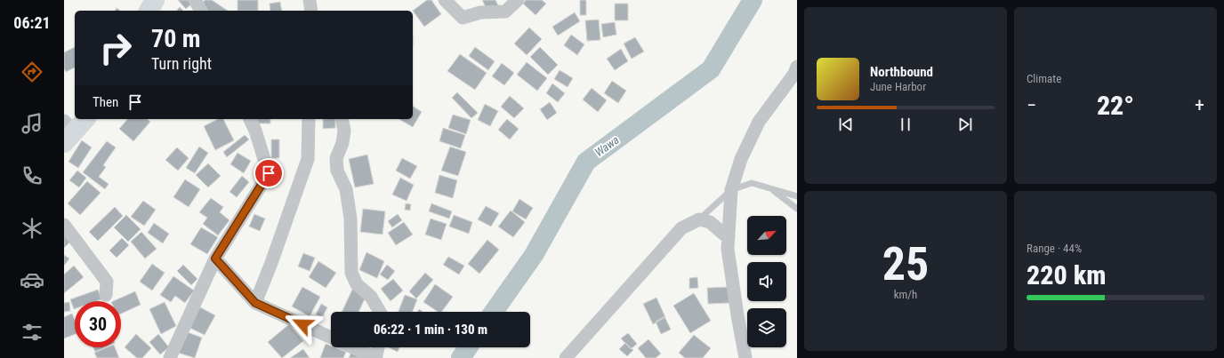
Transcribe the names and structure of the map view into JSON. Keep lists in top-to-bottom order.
{
  "water": ["Wawa"],
  "north": "top right",
  "page": {
    "tabs": "06:21",
    "tile": [
      "Climate",
      ["25", "km/h"],
      ["Range · 44%", "220 km"]
    ],
    "turn": ["70 m", "Turn right"],
    "song": ["Northbound", "June Harbor"],
    "then": "Then",
    "heat": ["−", "22°", "+"],
    "limit": "30",
    "trip": "06:22 · 1 min · 130 m"
  }
}
